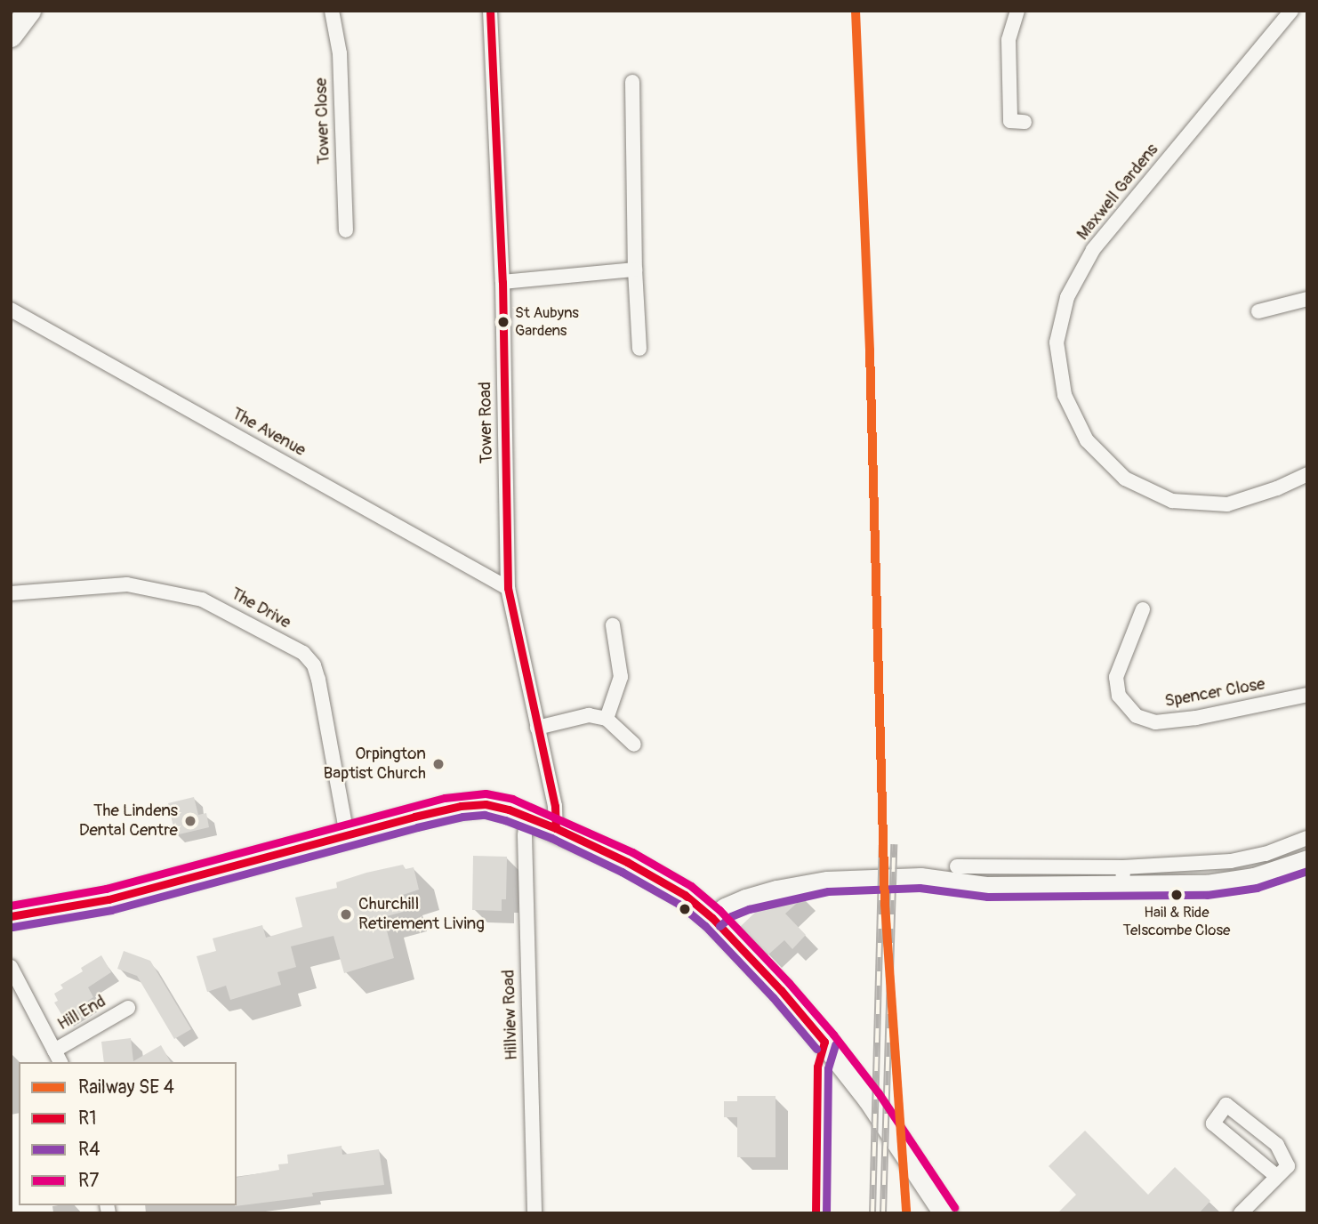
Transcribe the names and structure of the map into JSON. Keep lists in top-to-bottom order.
{
  "streets": {
    "street": [
      "Tower Close",
      "Maxwell Gardens",
      "Tower Road",
      "The Avenue",
      "The Drive",
      "Spencer Close",
      "Hill End",
      "Hillview Road"
    ]
  },
  "crossings": [
    ["Tower Road", "The Avenue"]
  ],
  "places": [
    "St Aubyns Gardens",
    "Orpington Baptist Church",
    "The Lindens Dental Centre",
    "Hail & Ride Telscombe Close",
    "Churchill Retirement Living"
  ],
  "lines": ["transit line R1", "transit line R7", "transit line R4"],
  "legend": [
    "Railway SE 4",
    "R1",
    "R4",
    "R7"
  ]
}
